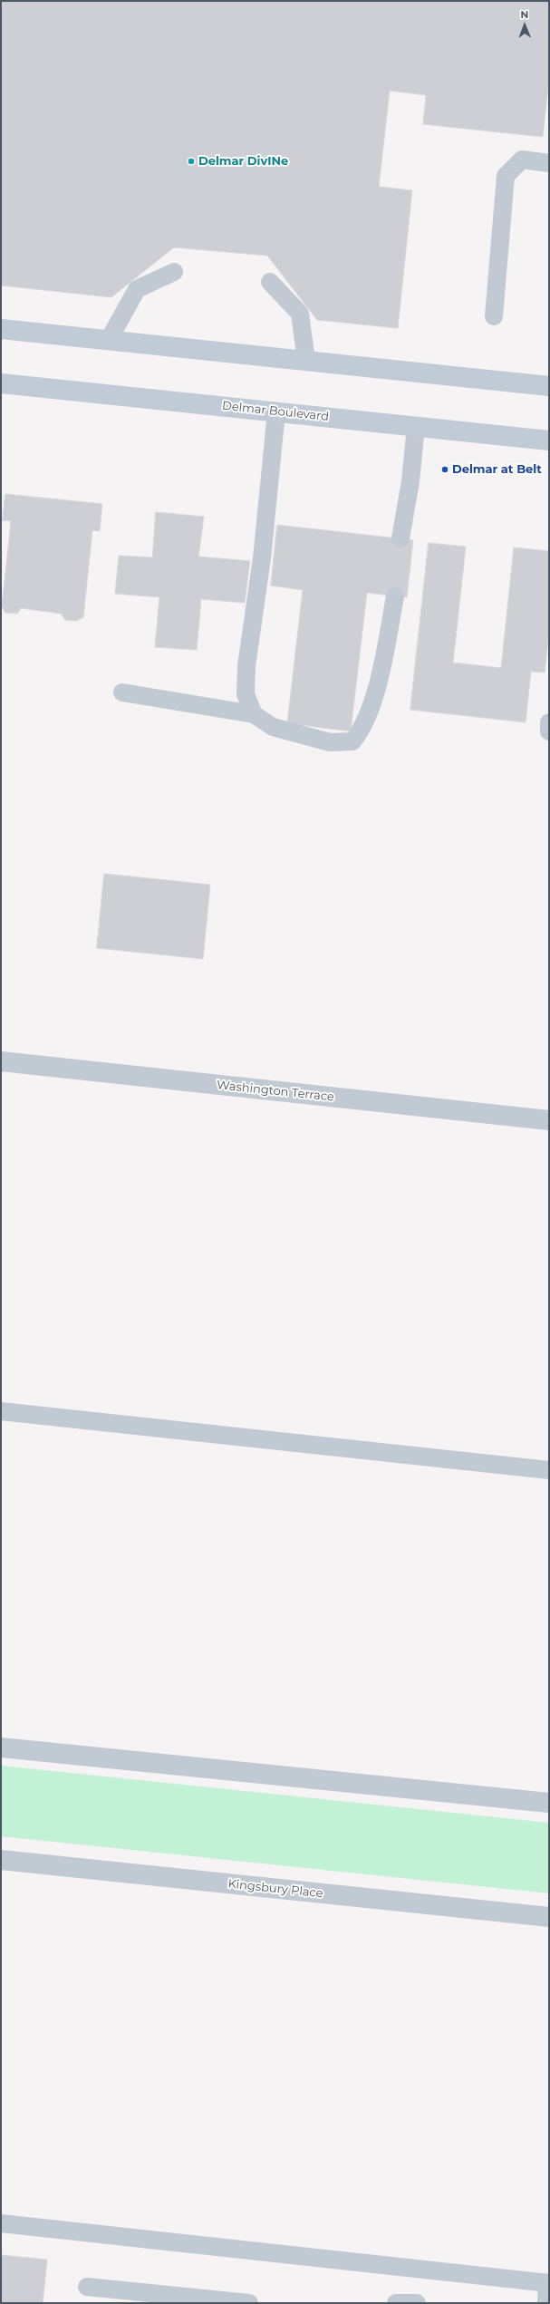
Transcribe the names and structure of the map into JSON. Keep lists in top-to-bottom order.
{
  "streets": {
    "main road": ["Delmar Boulevard"],
    "street": ["Washington Terrace", "Kingsbury Place"]
  },
  "places": ["Delmar DivINe", "Delmar at Belt"],
  "north": "top"
}
